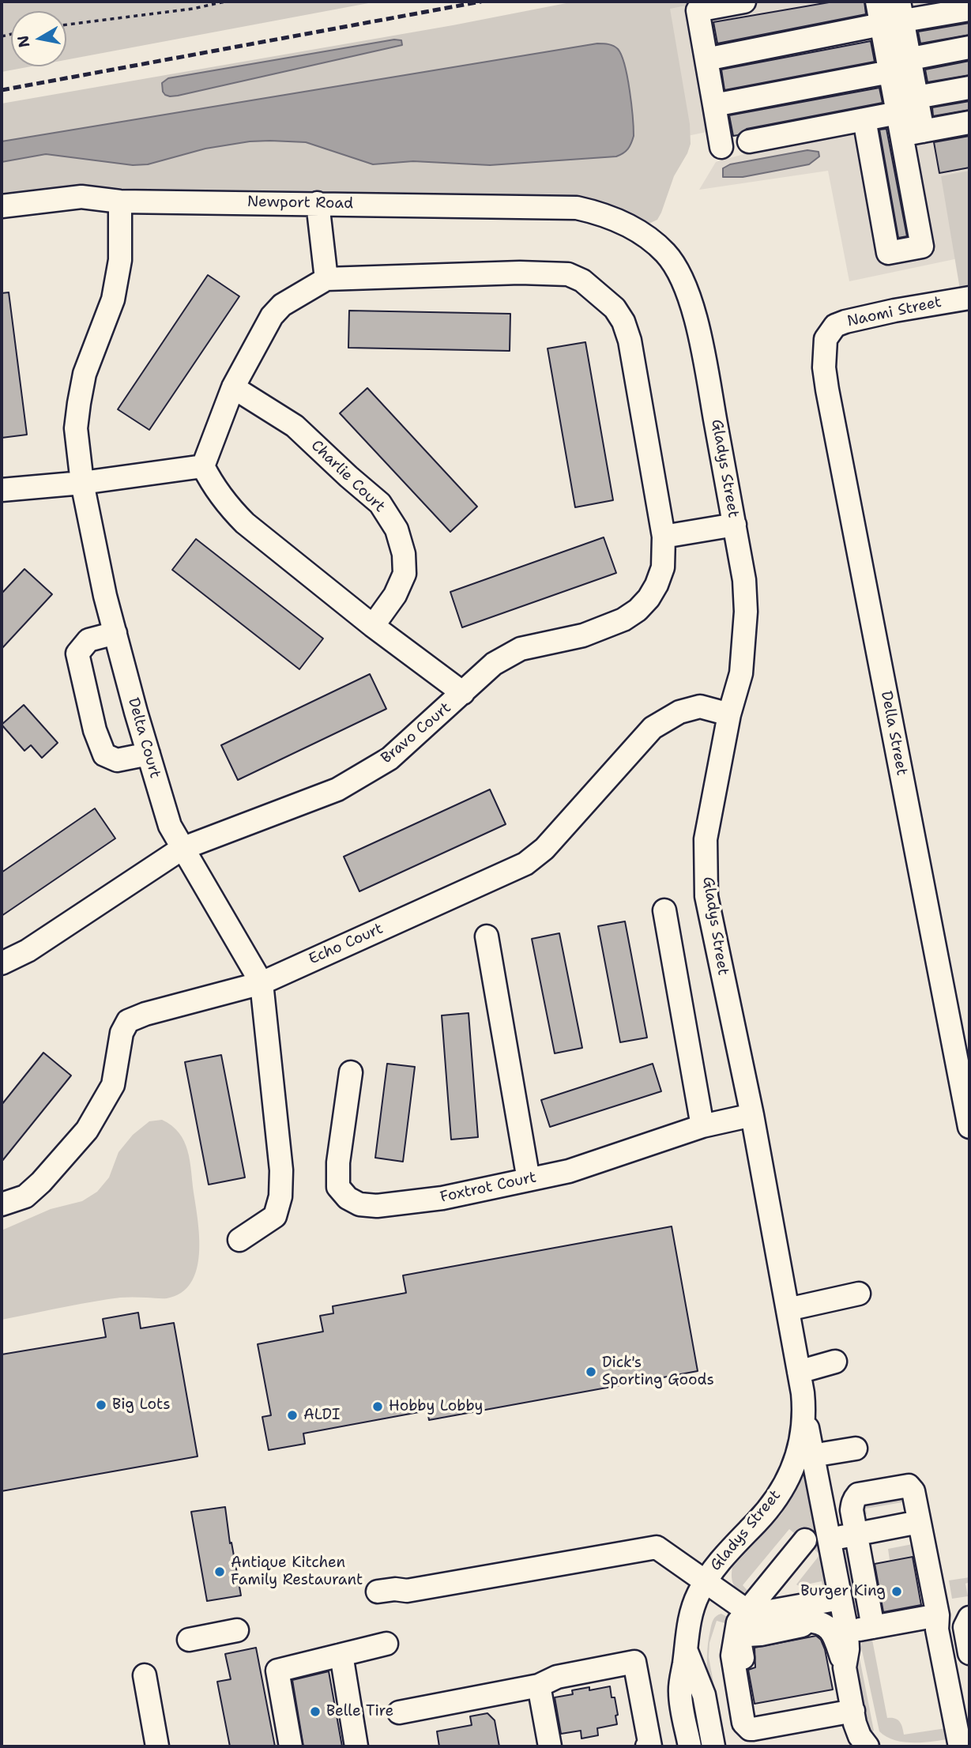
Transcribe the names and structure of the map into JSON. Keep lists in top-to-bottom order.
{
  "streets": {
    "street": [
      "Newport Road",
      "Naomi Street",
      "Gladys Street",
      "Charlie Court",
      "Bravo Court",
      "Della Street",
      "Delta Court",
      "Echo Court",
      "Foxtrot Court"
    ]
  },
  "crossings": [
    ["Newport Road", "Gladys Street"],
    ["Newport Road", "Delta Court"],
    ["Naomi Street", "Della Street"],
    ["Gladys Street", "Echo Court"],
    ["Gladys Street", "Foxtrot Court"],
    ["Bravo Court", "Delta Court"],
    ["Delta Court", "Echo Court"]
  ],
  "places": [
    "Dick's Sporting Goods",
    "Big Lots",
    "Hobby Lobby",
    "ALDI",
    "Antique Kitchen Family Restaurant",
    "Burger King",
    "Belle Tire"
  ],
  "north": "left"
}
